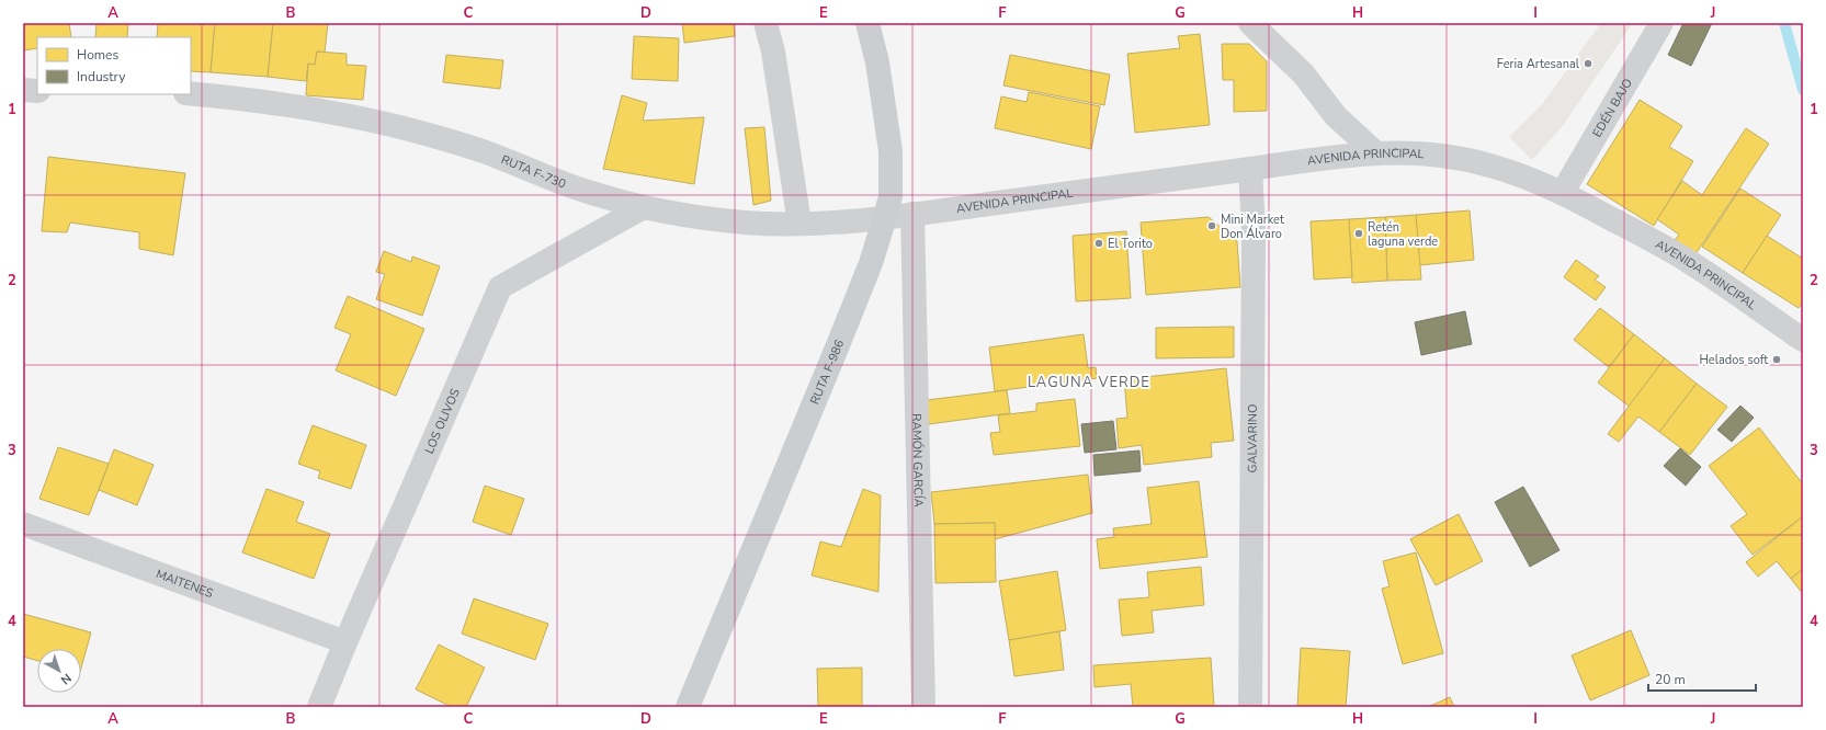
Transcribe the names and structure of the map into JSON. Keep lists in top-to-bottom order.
{
  "streets": {
    "main road": ["RUTA F-986"],
    "street": [
      "EDÉN BAJO",
      "AVENIDA PRINCIPAL",
      "RUTA F-730",
      "LOS OLIVOS",
      "GALVARINO",
      "RAMÓN GARCÍA",
      "MAITENES"
    ]
  },
  "crossings": [
    ["EDÉN BAJO", "AVENIDA PRINCIPAL"],
    ["AVENIDA PRINCIPAL", "RUTA F-730"],
    ["AVENIDA PRINCIPAL", "RUTA F-986"],
    ["AVENIDA PRINCIPAL", "GALVARINO"],
    ["AVENIDA PRINCIPAL", "RAMÓN GARCÍA"],
    ["RUTA F-730", "RUTA F-986"],
    ["RUTA F-730", "LOS OLIVOS"],
    ["LOS OLIVOS", "MAITENES"]
  ],
  "districts": ["LAGUNA VERDE"],
  "places": [
    "Feria Artesanal",
    "Mini Market Don Álvaro",
    "Retén laguna verde",
    "El Torito",
    "Helados soft"
  ],
  "legend": ["Homes", "Industry"],
  "scale_bar": "20 m",
  "north": "bottom right",
  "grid": {
    "columns": [
      "A",
      "B",
      "C",
      "D",
      "E",
      "F",
      "G",
      "H",
      "I",
      "J"
    ],
    "rows": [
      "1",
      "2",
      "3",
      "4"
    ]
  }
}
